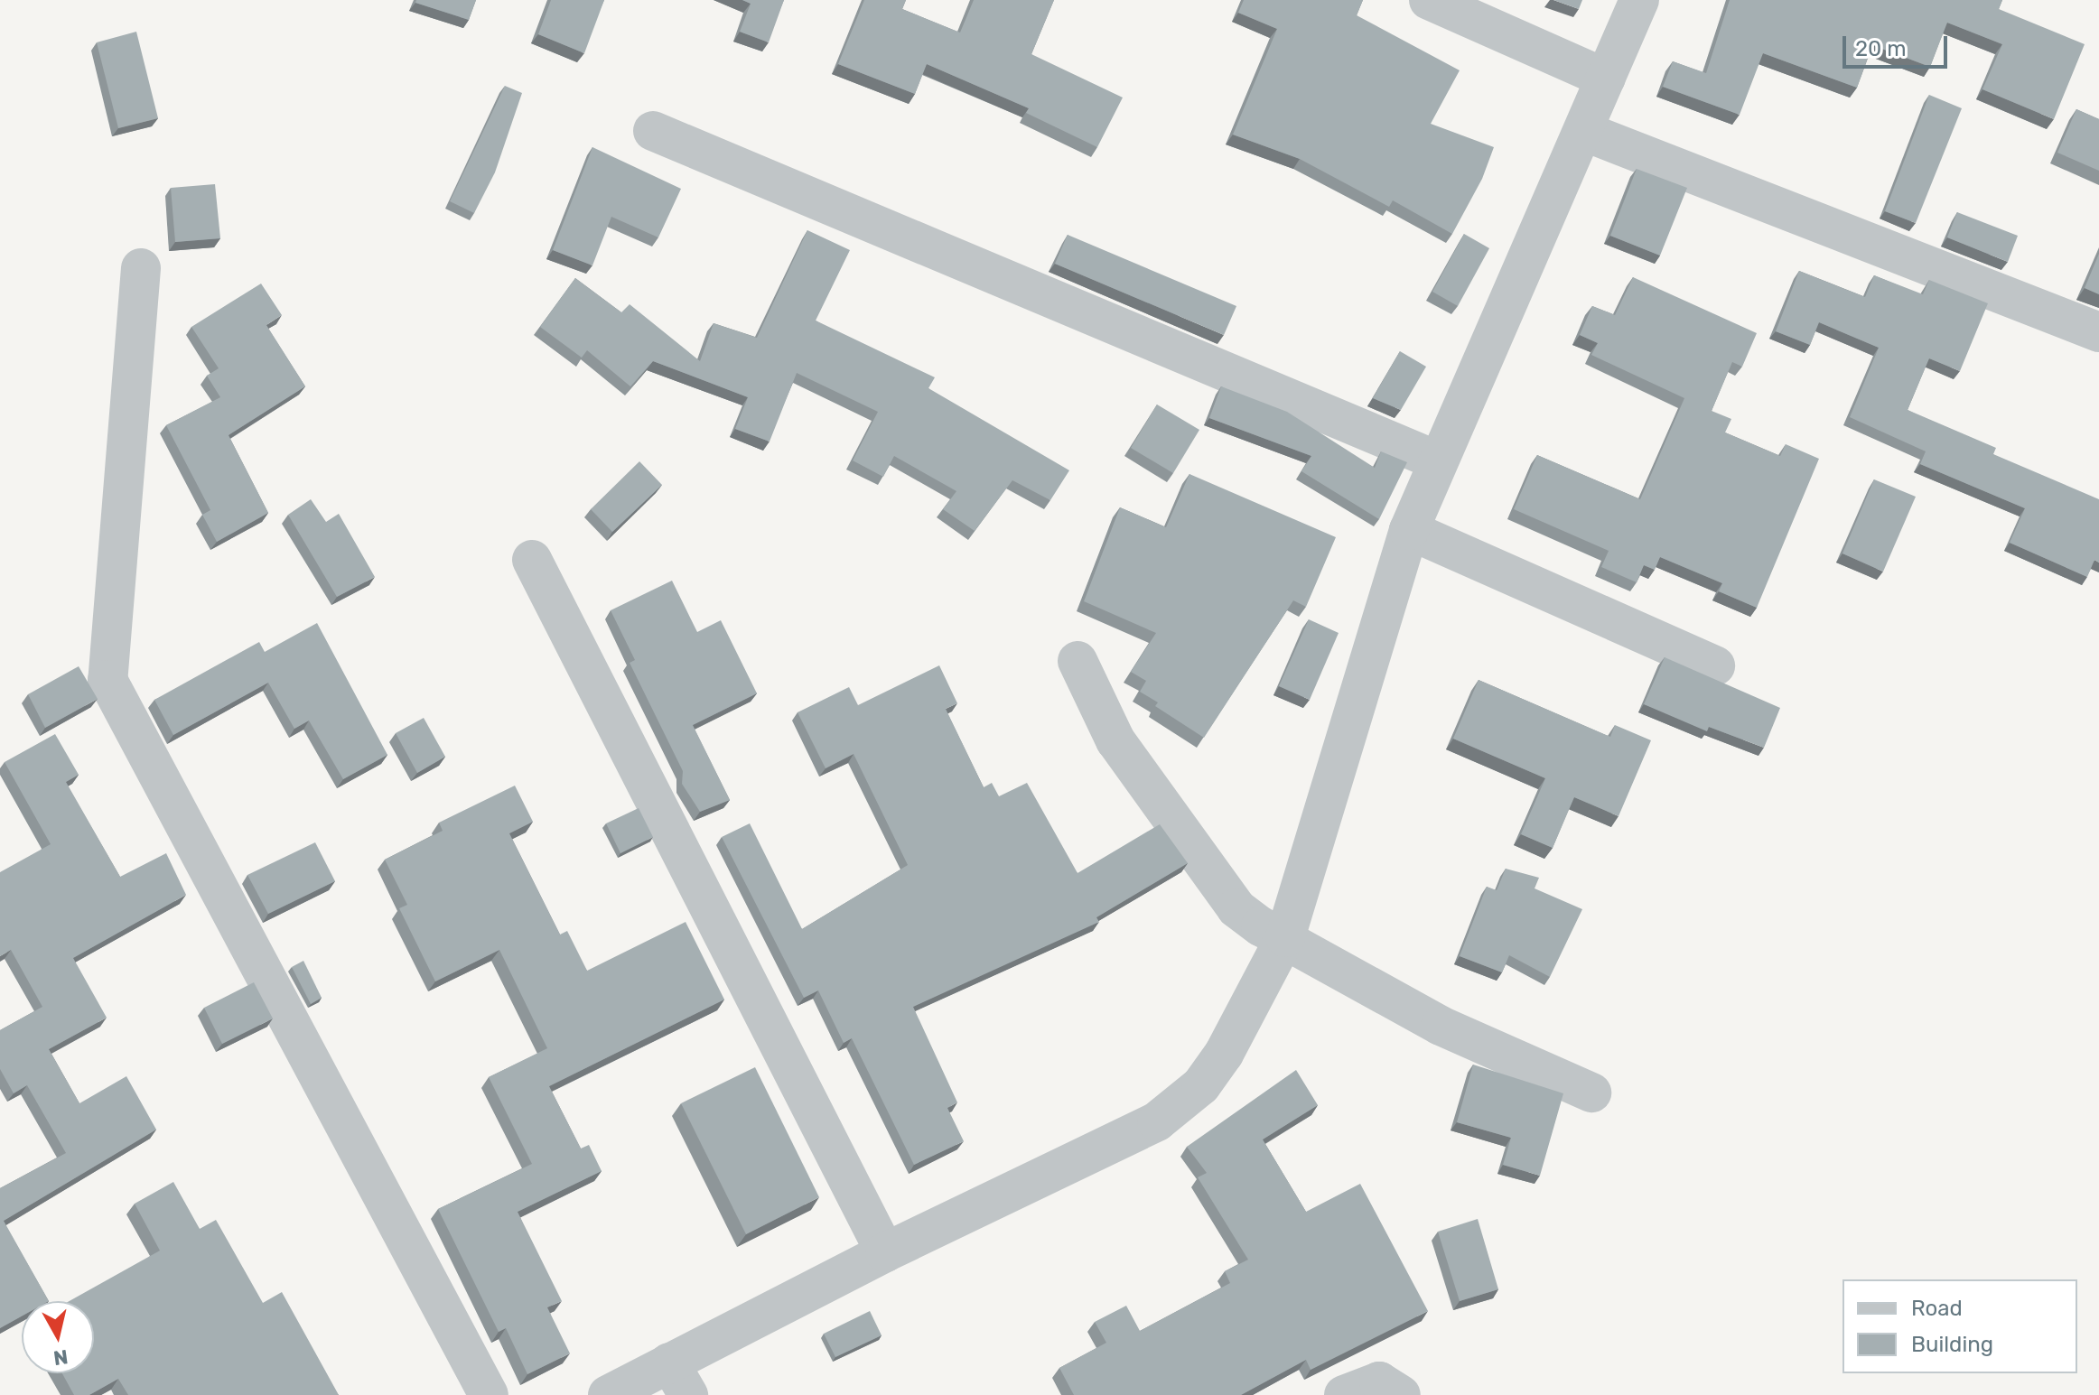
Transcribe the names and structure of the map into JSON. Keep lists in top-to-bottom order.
{
  "legend": ["Road", "Building"],
  "scale_bar": "20 m",
  "north": "bottom"
}
